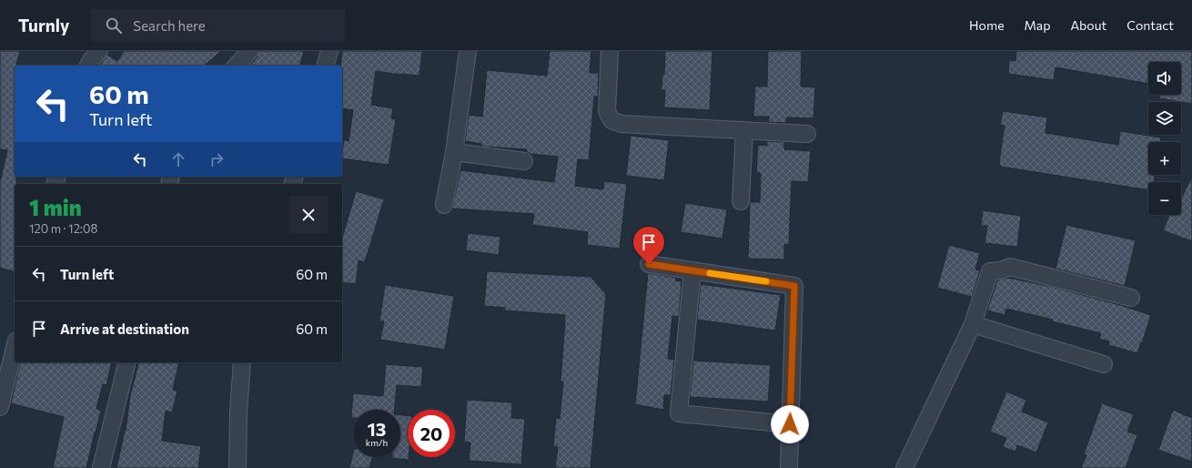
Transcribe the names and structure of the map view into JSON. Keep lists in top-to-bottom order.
{
  "page": {
    "header": "Turnly",
    "search": "Search here",
    "nav": [
      "Home",
      "Map",
      "About",
      "Contact"
    ],
    "map_buttons": ["+", "−"],
    "turn": ["60 m", "Turn left"],
    "heading": ["1 min", "120 m · 12:08"],
    "list": [
      {
        "name": "Turn left",
        "value": "60 m"
      },
      {
        "name": "Arrive at destination",
        "value": "60 m"
      }
    ],
    "speed": "13 km/h",
    "limit": "20"
  }
}
